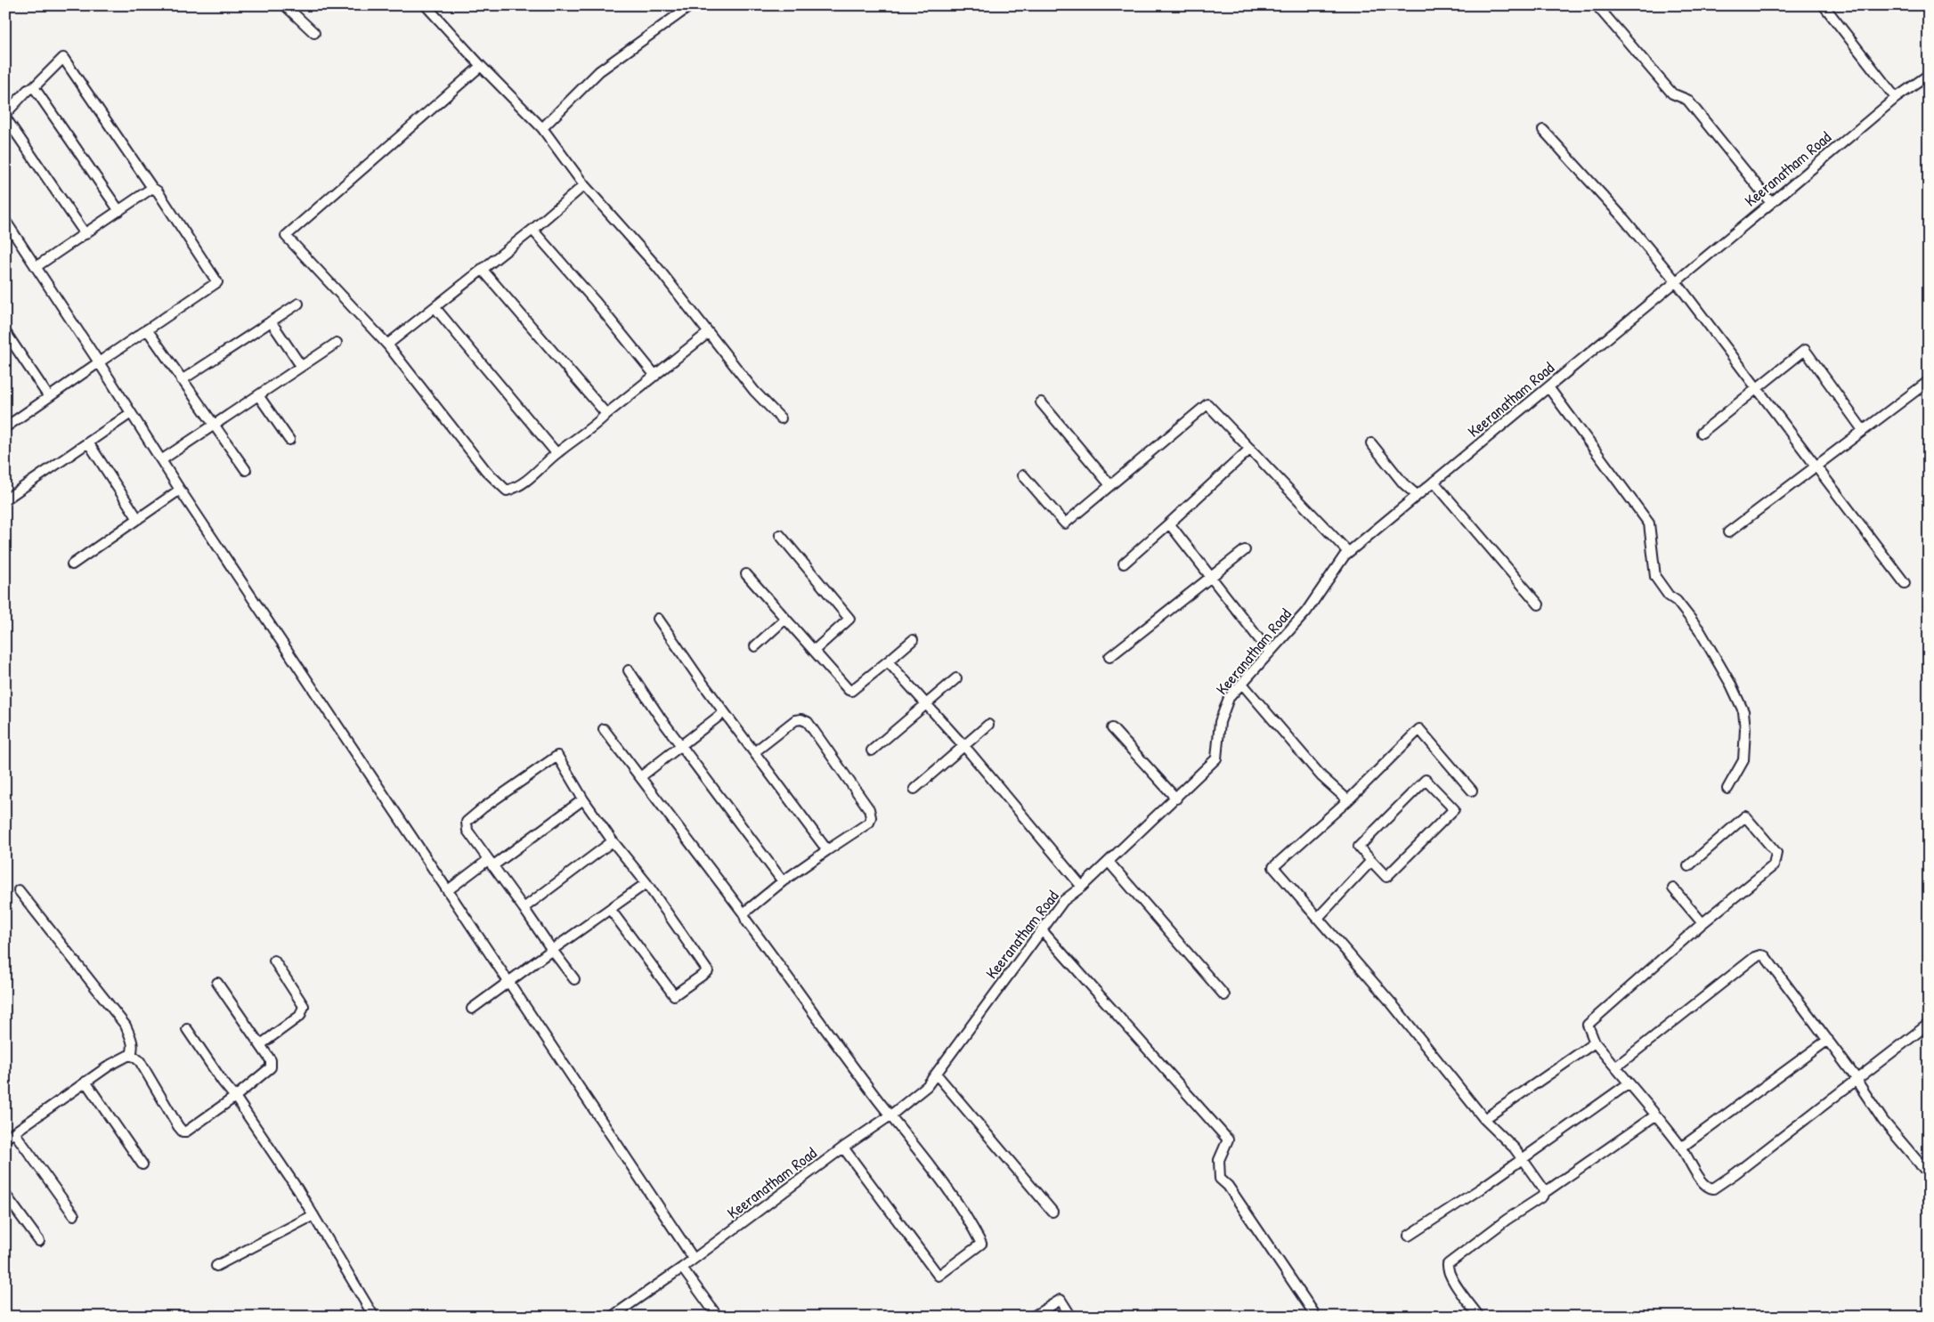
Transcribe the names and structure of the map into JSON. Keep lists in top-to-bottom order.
{
  "streets": {
    "street": ["Keeranatham Road"]
  }
}
